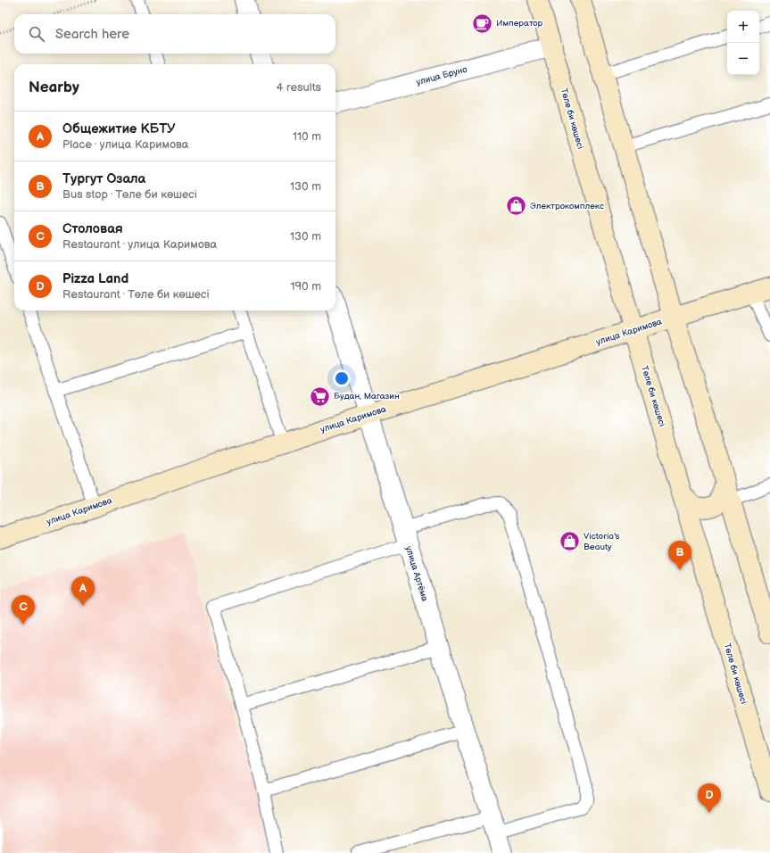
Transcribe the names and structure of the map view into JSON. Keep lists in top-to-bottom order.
{
  "streets": {
    "main road": ["Төле би көшесі", "улица Каримова"],
    "street": ["улица Бруно", "улица Артёма"]
  },
  "crossings": [
    ["улица Бруно", "Төле би көшесі"],
    ["Төле би көшесі", "улица Каримова"],
    ["улица Каримова", "улица Артёма"]
  ],
  "places": {
    "cafe": ["Император"],
    "shop": ["Электрокомплекс", "Victoria's Beauty"],
    "supermarket": ["Будан, Магазин"]
  },
  "page": {
    "map_buttons": ["+", "−"],
    "search": "Search here",
    "heading": ["Nearby", "4 results"],
    "list": [
      {
        "mark": "A",
        "name": "Общежитие КБТУ",
        "note": "Place · улица Каримова",
        "value": "110 m"
      },
      {
        "mark": "B",
        "name": "Тургут Озала",
        "note": "Bus stop · Төле би көшесі",
        "value": "130 m"
      },
      {
        "mark": "C",
        "name": "Столовая",
        "note": "Restaurant · улица Каримова",
        "value": "130 m"
      },
      {
        "mark": "D",
        "name": "Pizza Land",
        "note": "Restaurant · Төле би көшесі",
        "value": "190 m"
      }
    ],
    "pins": [
      "B",
      "A",
      "C",
      "D"
    ]
  }
}
